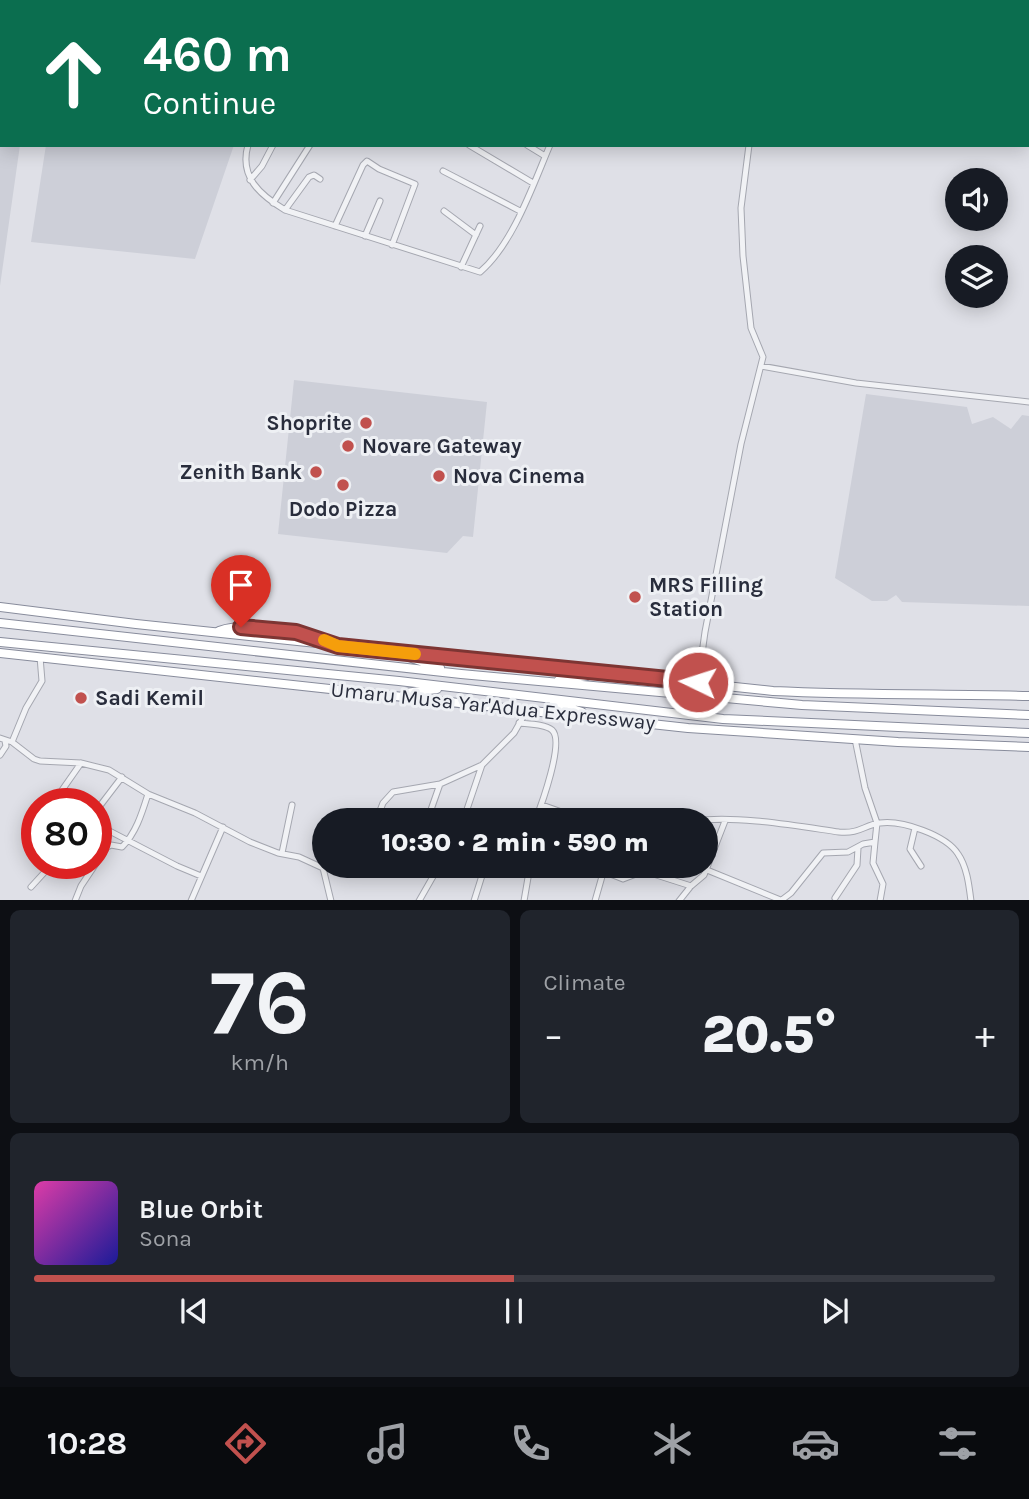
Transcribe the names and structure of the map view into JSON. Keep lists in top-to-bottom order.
{
  "streets": {
    "highway": ["Umaru Musa Yar'Adua Expressway"]
  },
  "places": [
    "Shoprite",
    "Novare Gateway",
    "Zenith Bank",
    "Nova Cinema",
    "Dodo Pizza",
    "MRS Filling Station",
    "Sadi Kemil"
  ],
  "page": {
    "turn": ["460 m", "Continue"],
    "limit": "80",
    "trip": "10:30 · 2 min · 590 m",
    "tile": [
      ["76", "km/h"],
      "Climate"
    ],
    "heat": ["−", "20.5°", "+"],
    "song": ["Blue Orbit", "Sona"],
    "tabs": "10:28"
  }
}
